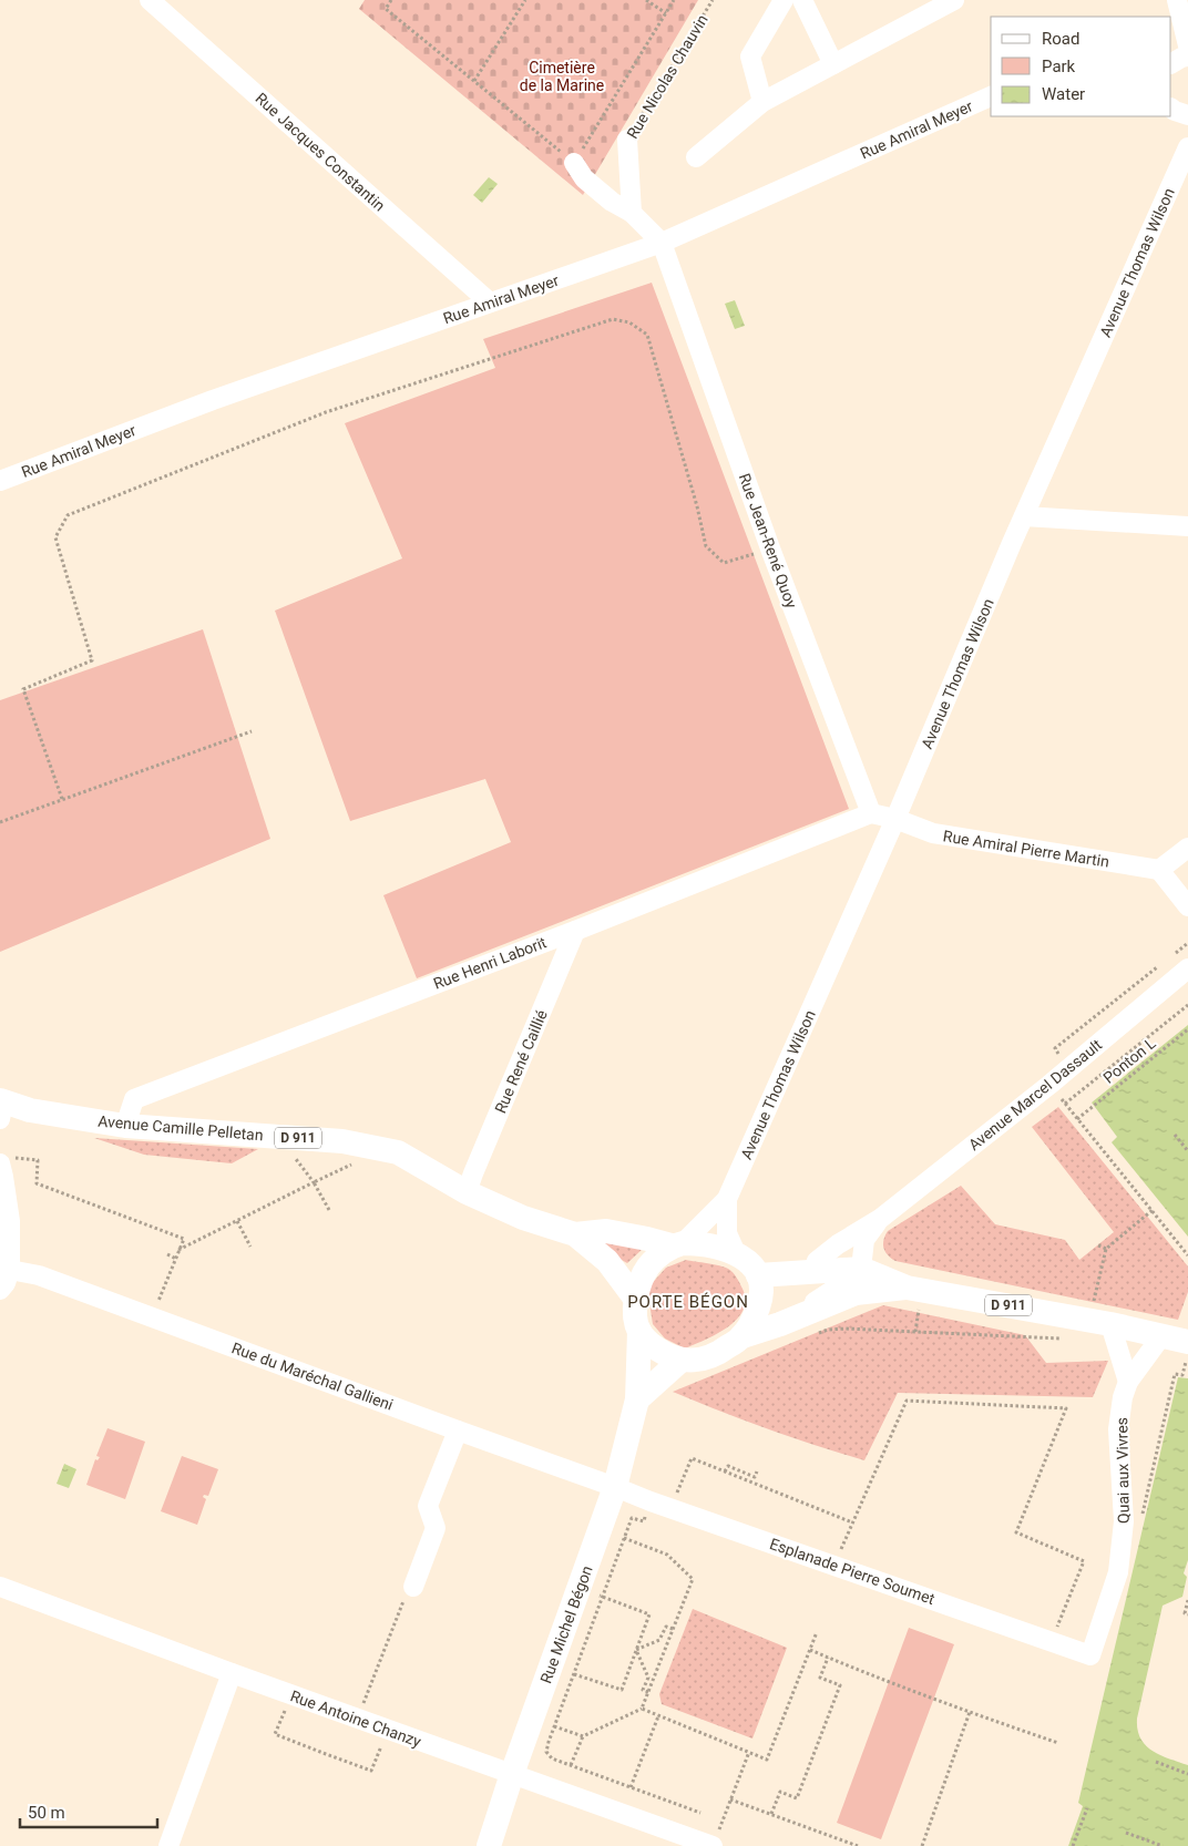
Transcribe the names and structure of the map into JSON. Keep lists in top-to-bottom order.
{
  "streets": {
    "main road": ["Avenue Camille Pelletan", "D 911", "Rue Michel Bégon"],
    "street": [
      "Rue Nicolas Chauvin",
      "Rue Amiral Meyer",
      "Rue Jacques Constantin",
      "Avenue Thomas Wilson",
      "Rue Jean-René Quoy",
      "Rue Amiral Pierre Martin",
      "Rue Henri Laborit",
      "Rue René Caillié",
      "Avenue Marcel Dassault",
      "Rue du Maréchal Gallieni",
      "Quai aux Vivres",
      "Esplanade Pierre Soumet",
      "Rue Antoine Chanzy"
    ],
    "path": ["Ponton L"]
  },
  "crossings": [
    ["Rue Amiral Meyer", "Rue Jacques Constantin"],
    ["Rue Amiral Meyer", "Rue Jean-René Quoy"],
    ["Avenue Thomas Wilson", "Rue Amiral Pierre Martin"],
    ["Avenue Thomas Wilson", "Avenue Camille Pelletan"],
    ["Avenue Thomas Wilson", "D 911"],
    ["Avenue Thomas Wilson", "Rue Michel Bégon"],
    ["Rue Jean-René Quoy", "Rue Henri Laborit"],
    ["Rue Henri Laborit", "Rue René Caillié"],
    ["Rue Henri Laborit", "Avenue Camille Pelletan"],
    ["Rue René Caillié", "Avenue Camille Pelletan"],
    ["Avenue Marcel Dassault", "D 911"],
    ["Avenue Camille Pelletan", "D 911"],
    ["Avenue Camille Pelletan", "Rue Michel Bégon"],
    ["D 911", "Quai aux Vivres"],
    ["D 911", "Rue Michel Bégon"],
    ["Rue du Maréchal Gallieni", "Esplanade Pierre Soumet"],
    ["Rue du Maréchal Gallieni", "Rue Michel Bégon"],
    ["Quai aux Vivres", "Esplanade Pierre Soumet"],
    ["Esplanade Pierre Soumet", "Rue Michel Bégon"],
    ["Rue Michel Bégon", "Rue Antoine Chanzy"]
  ],
  "districts": ["PORTE BÉGON"],
  "parks": ["Cimetière de la Marine"],
  "legend": ["Road", "Park", "Water"],
  "scale_bar": "50 m"
}
